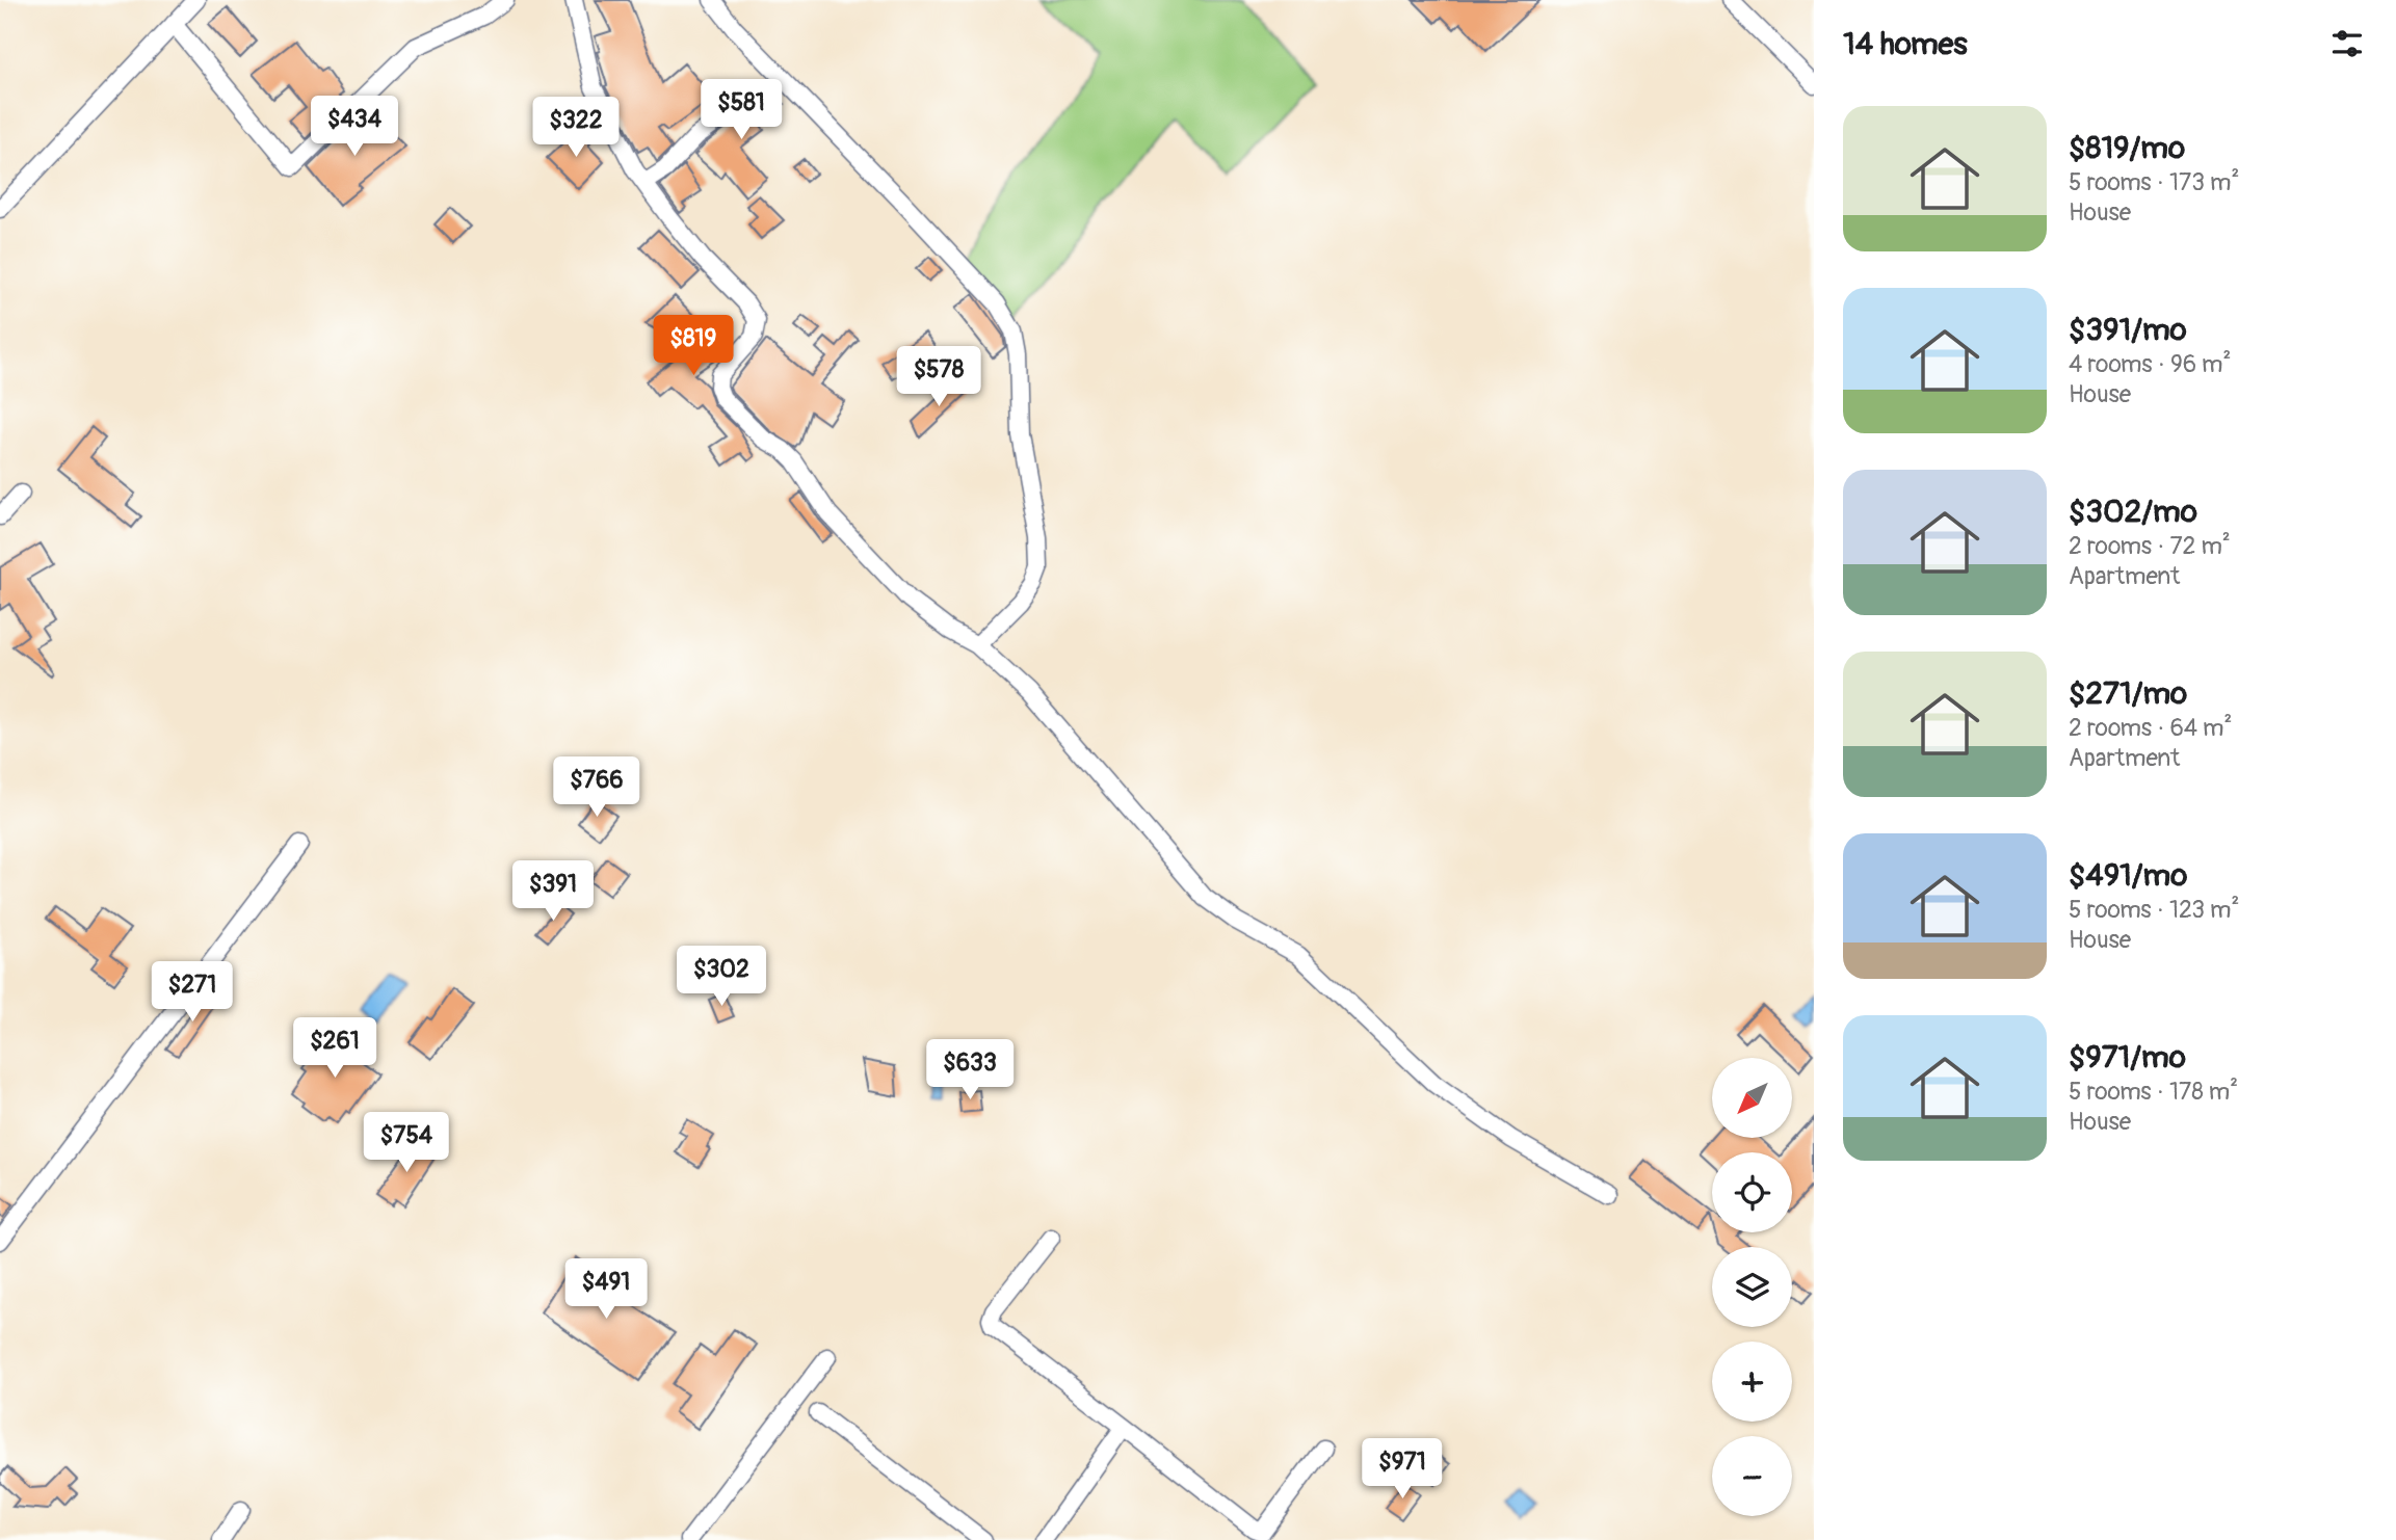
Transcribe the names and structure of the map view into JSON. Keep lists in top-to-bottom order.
{
  "north": "bottom left",
  "page": {
    "heading": "14 homes",
    "price": [
      "$581",
      "$434",
      "$322",
      "$819",
      "$578",
      "$766",
      "$391",
      "$302",
      "$271",
      "$261",
      "$633",
      "$754",
      "$491",
      "$971"
    ],
    "list": [
      {
        "name": "$819/mo",
        "note": "5 rooms · 173 m² · House"
      },
      {
        "name": "$391/mo",
        "note": "4 rooms · 96 m² · House"
      },
      {
        "name": "$302/mo",
        "note": "2 rooms · 72 m² · Apartment"
      },
      {
        "name": "$271/mo",
        "note": "2 rooms · 64 m² · Apartment"
      },
      {
        "name": "$491/mo",
        "note": "5 rooms · 123 m² · House"
      },
      {
        "name": "$971/mo",
        "note": "5 rooms · 178 m² · House"
      }
    ],
    "map_buttons": ["+", "−"]
  }
}
